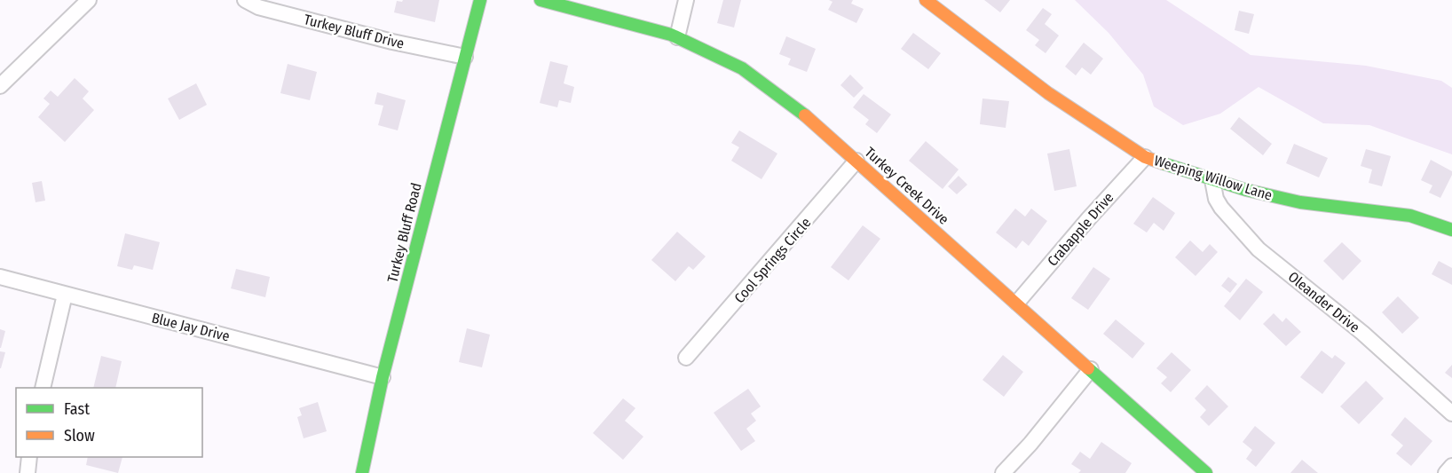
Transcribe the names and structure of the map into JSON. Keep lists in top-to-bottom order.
{
  "streets": {
    "street": [
      "Turkey Bluff Drive",
      "Weeping Willow Lane",
      "Turkey Creek Drive",
      "Crabapple Drive",
      "Turkey Bluff Road",
      "Cool Springs Circle",
      "Oleander Drive",
      "Blue Jay Drive"
    ]
  },
  "crossings": [
    ["Turkey Bluff Drive", "Turkey Bluff Road"],
    ["Weeping Willow Lane", "Crabapple Drive"],
    ["Weeping Willow Lane", "Oleander Drive"],
    ["Turkey Creek Drive", "Crabapple Drive"],
    ["Turkey Creek Drive", "Cool Springs Circle"],
    ["Turkey Bluff Road", "Blue Jay Drive"]
  ],
  "legend": ["Fast", "Slow"]
}
